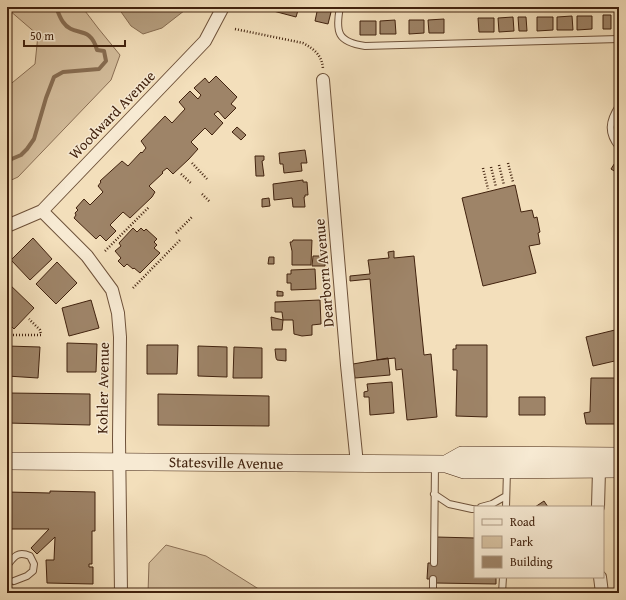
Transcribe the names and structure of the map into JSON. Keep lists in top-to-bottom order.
{
  "streets": {
    "main road": ["Statesville Avenue"],
    "street": ["Woodward Avenue", "Dearborn Avenue", "Kohler Avenue"]
  },
  "crossings": [
    ["Woodward Avenue", "Kohler Avenue"],
    ["Dearborn Avenue", "Statesville Avenue"],
    ["Kohler Avenue", "Statesville Avenue"]
  ],
  "legend": ["Road", "Park", "Building"],
  "scale_bar": "50 m"
}
